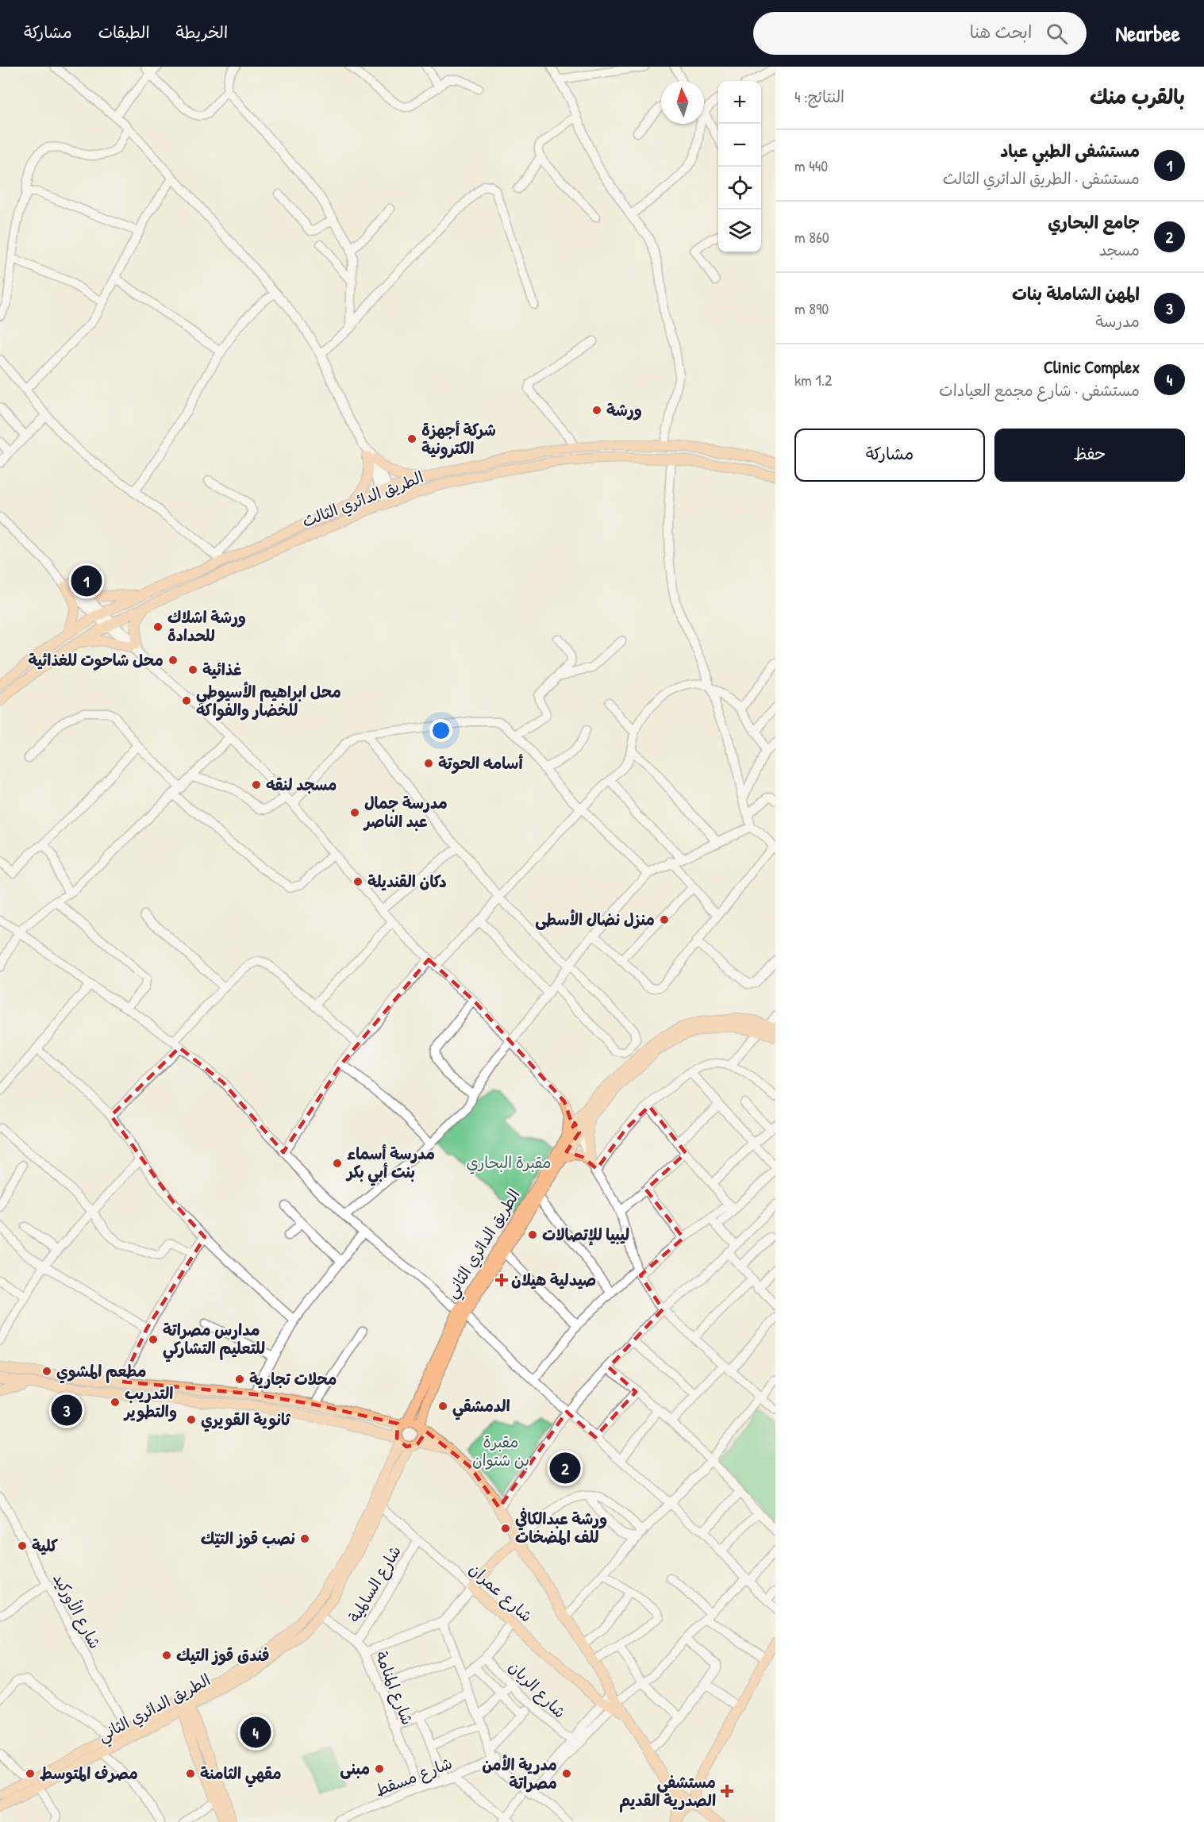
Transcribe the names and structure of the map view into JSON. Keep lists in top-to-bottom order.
{
  "streets": {
    "main road": ["الطريق الدائري الثالث", "الطريق الدائري الثاني", "شارع عمران"],
    "street": [
      "شارع السالمية",
      "شارع الأوركيد",
      "شارع المنامة",
      "شارع الريان",
      "شارع مسقط"
    ]
  },
  "crossings": [
    ["الطريق الدائري الثاني", "شارع عمران"],
    ["الطريق الدائري الثاني", "شارع الأوركيد"],
    ["الطريق الدائري الثاني", "شارع المنامة"],
    ["شارع السالمية", "شارع عمران"],
    ["شارع السالمية", "شارع المنامة"],
    ["شارع المنامة", "شارع مسقط"]
  ],
  "parks": ["مقبرة البحاري", "مقبرة بن شتوان"],
  "places": {
    "other": [
      "ورشة",
      "شركة أجهزة الكترونية",
      "ورشة اشلاك للحدادة",
      "محل شاحوت للغذائية",
      "غذائية",
      "محل ابراهيم الأسيوطي للخضار والفواكه",
      "أسامه الحوتة",
      "مسجد لنقه",
      "مدرسة جمال عبد الناصر",
      "دكان القنديلة",
      "منزل نضال الأسطى",
      "مدرسة أسماء بنت أبي بكر",
      "ليبيا للإتصالات",
      "مدارس مصراتة للتعليم التشاركي",
      "مطعم المشوي",
      "محلات تجارية",
      "التدريب والتطوير",
      "الدمشقي",
      "ثانوية القويري",
      "ورشة عبدالكافي للف المضخات",
      "نصب قوز التيّك",
      "كلية",
      "فندق قوز التيك",
      "مبنى",
      "مصرف المتوسط",
      "مقهي الثامنة",
      "مدرية الأمن مصراتة"
    ],
    "health": ["صيدلية هيلان", "مستشفى الصدرية القديم"]
  },
  "north": "top",
  "page": {
    "header": "Nearbee",
    "search": "ابحث هنا",
    "nav": ["الخريطة", "الطبقات", "مشاركة"],
    "heading": ["بالقرب منك", "النتائج: 4"],
    "map_buttons": ["+", "−"],
    "list": [
      {
        "mark": "1",
        "name": "مستشفى الطبي عباد",
        "note": "مستشفى · الطريق الدائري الثالث",
        "value": "440 m"
      },
      {
        "mark": "2",
        "name": "جامع البحاري",
        "note": "مسجد",
        "value": "860 m"
      },
      {
        "mark": "3",
        "name": "المهن الشاملة بنات",
        "note": "مدرسة",
        "value": "890 m"
      },
      {
        "mark": "4",
        "name": "Clinic Complex",
        "note": "مستشفى · شارع مجمع العيادات",
        "value": "1.2 km"
      }
    ],
    "buttons": ["حفظ", "مشاركة"],
    "pins": [
      "1",
      "3",
      "2",
      "4"
    ]
  }
}
